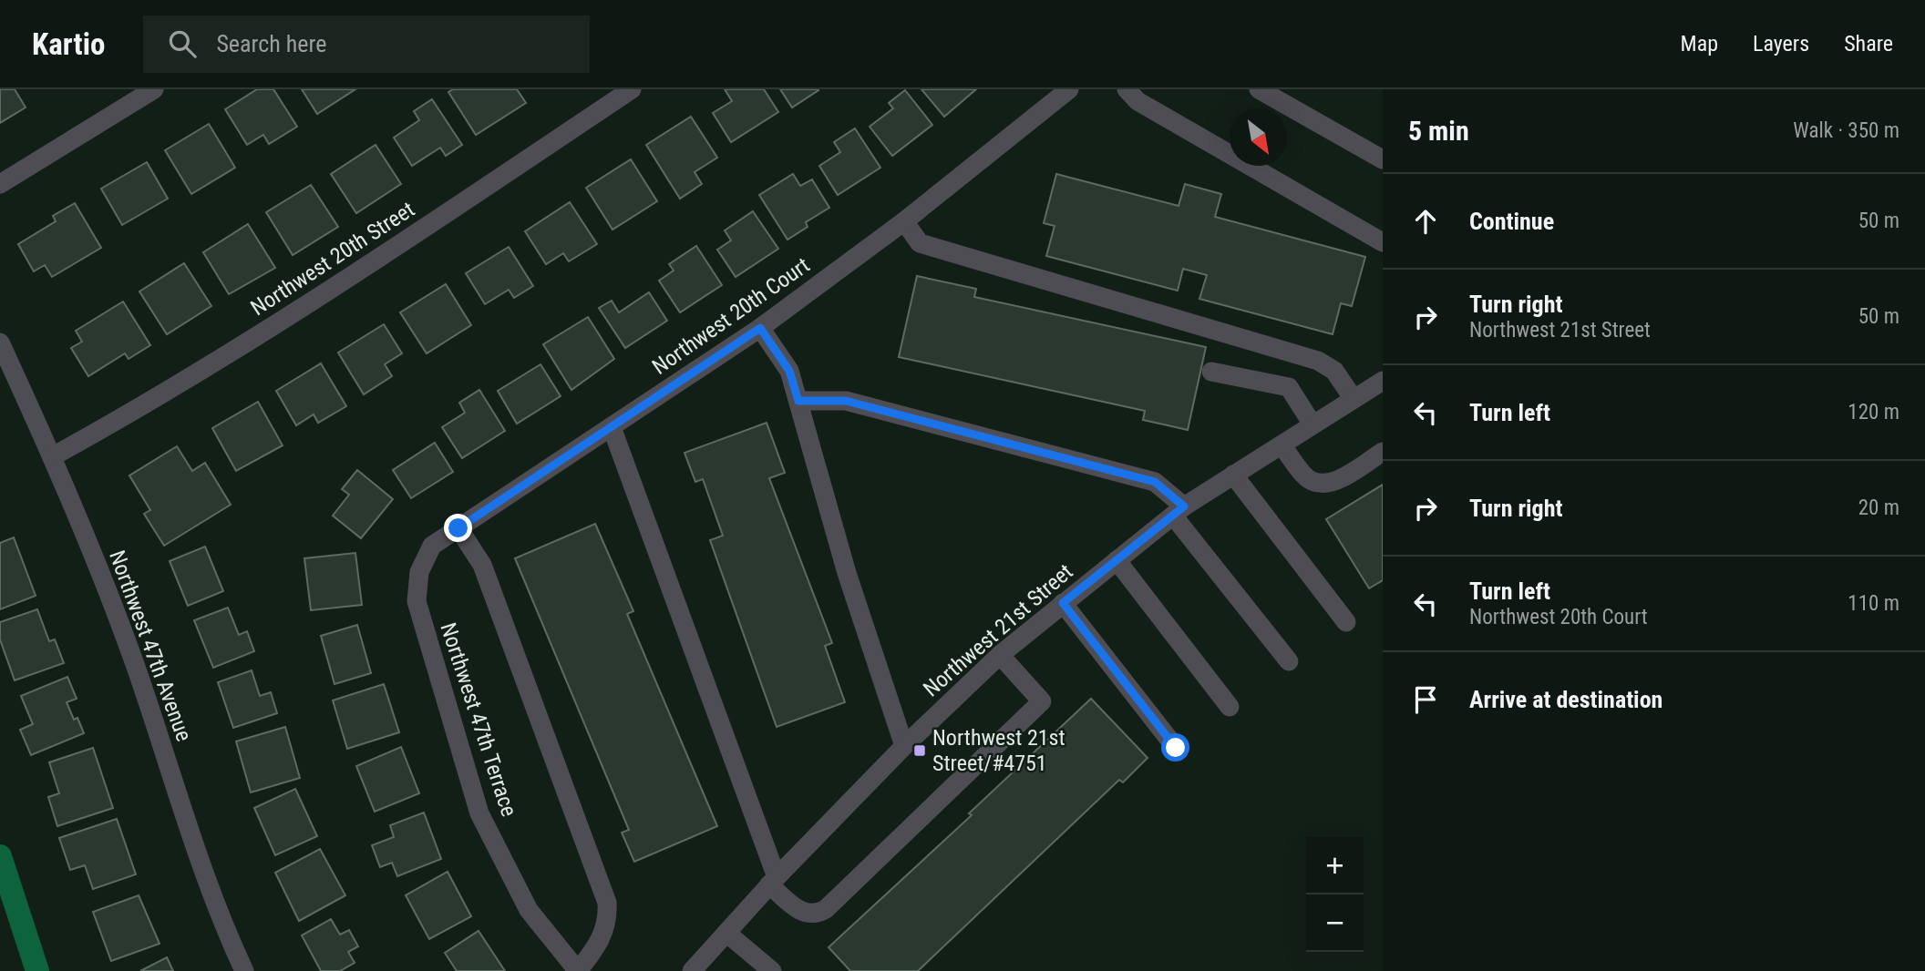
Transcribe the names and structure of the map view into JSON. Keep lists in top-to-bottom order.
{
  "streets": {
    "street": [
      "Northwest 20th Street",
      "Northwest 20th Court",
      "Northwest 21st Street",
      "Northwest 47th Avenue",
      "Northwest 47th Terrace"
    ]
  },
  "crossings": [
    ["Northwest 20th Street", "Northwest 47th Avenue"],
    ["Northwest 20th Court", "Northwest 47th Terrace"]
  ],
  "places": {
    "transit": ["Northwest 21st Street/#4751"]
  },
  "north": "bottom right",
  "page": {
    "header": "Kartio",
    "search": "Search here",
    "nav": ["Map", "Layers", "Share"],
    "heading": ["5 min", "Walk · 350 m"],
    "list": [
      ["Continue", "50 m"],
      ["Turn right", "Northwest 21st Street", "50 m"],
      ["Turn left", "120 m"],
      ["Turn right", "20 m"],
      ["Turn left", "Northwest 20th Court", "110 m"],
      "Arrive at destination"
    ],
    "map_buttons": ["+", "−"]
  }
}
